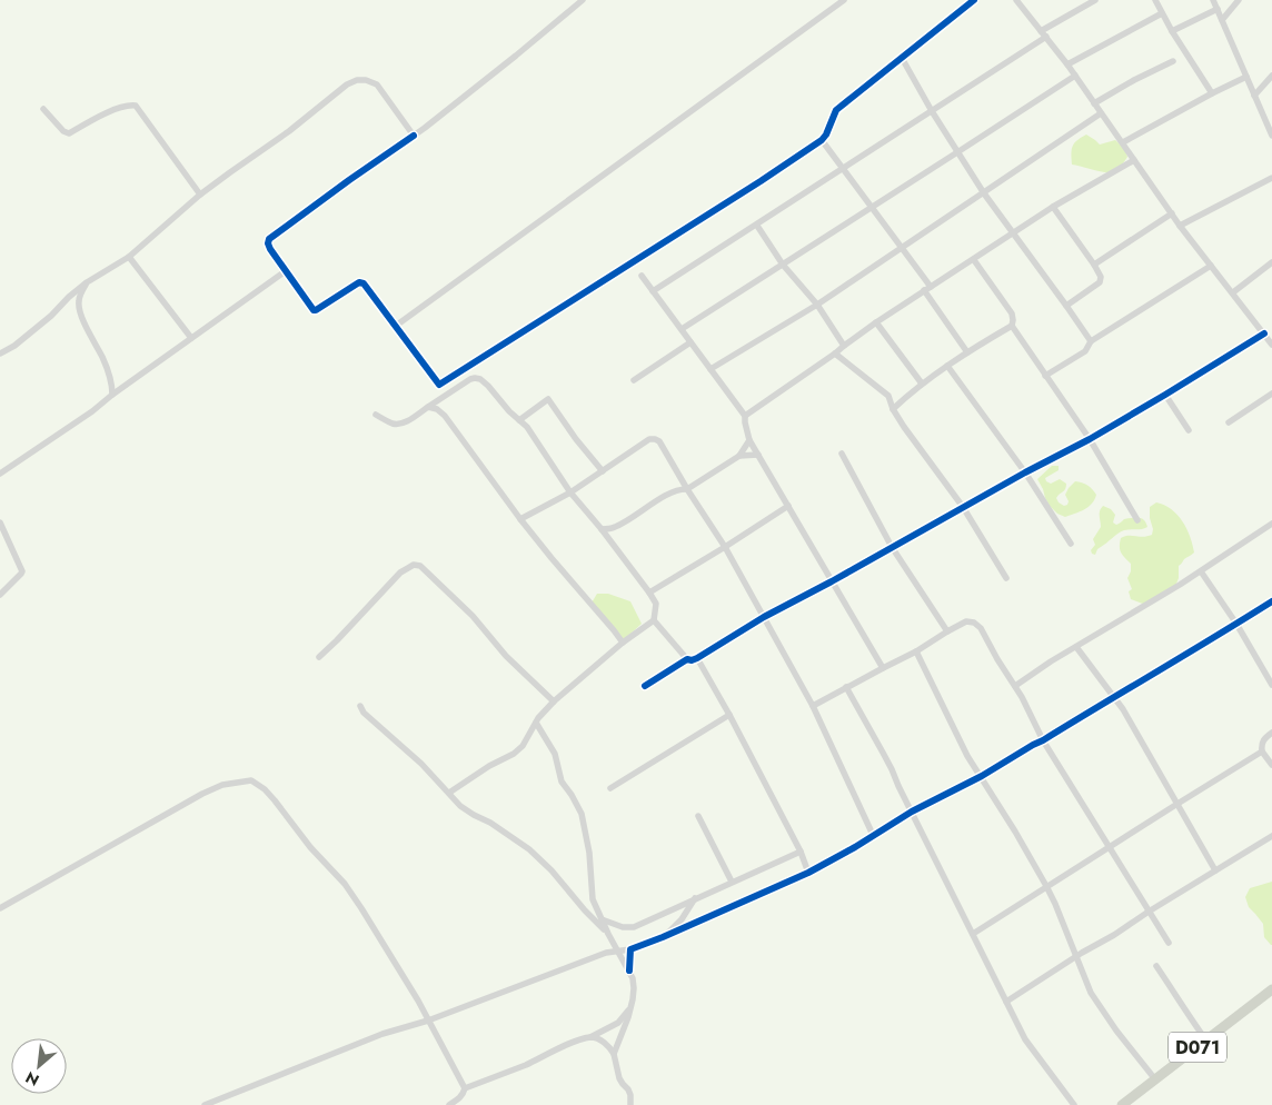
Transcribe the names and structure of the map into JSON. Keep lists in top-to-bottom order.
{
  "streets": {
    "main road": ["D071"]
  },
  "north": "bottom left"
}
